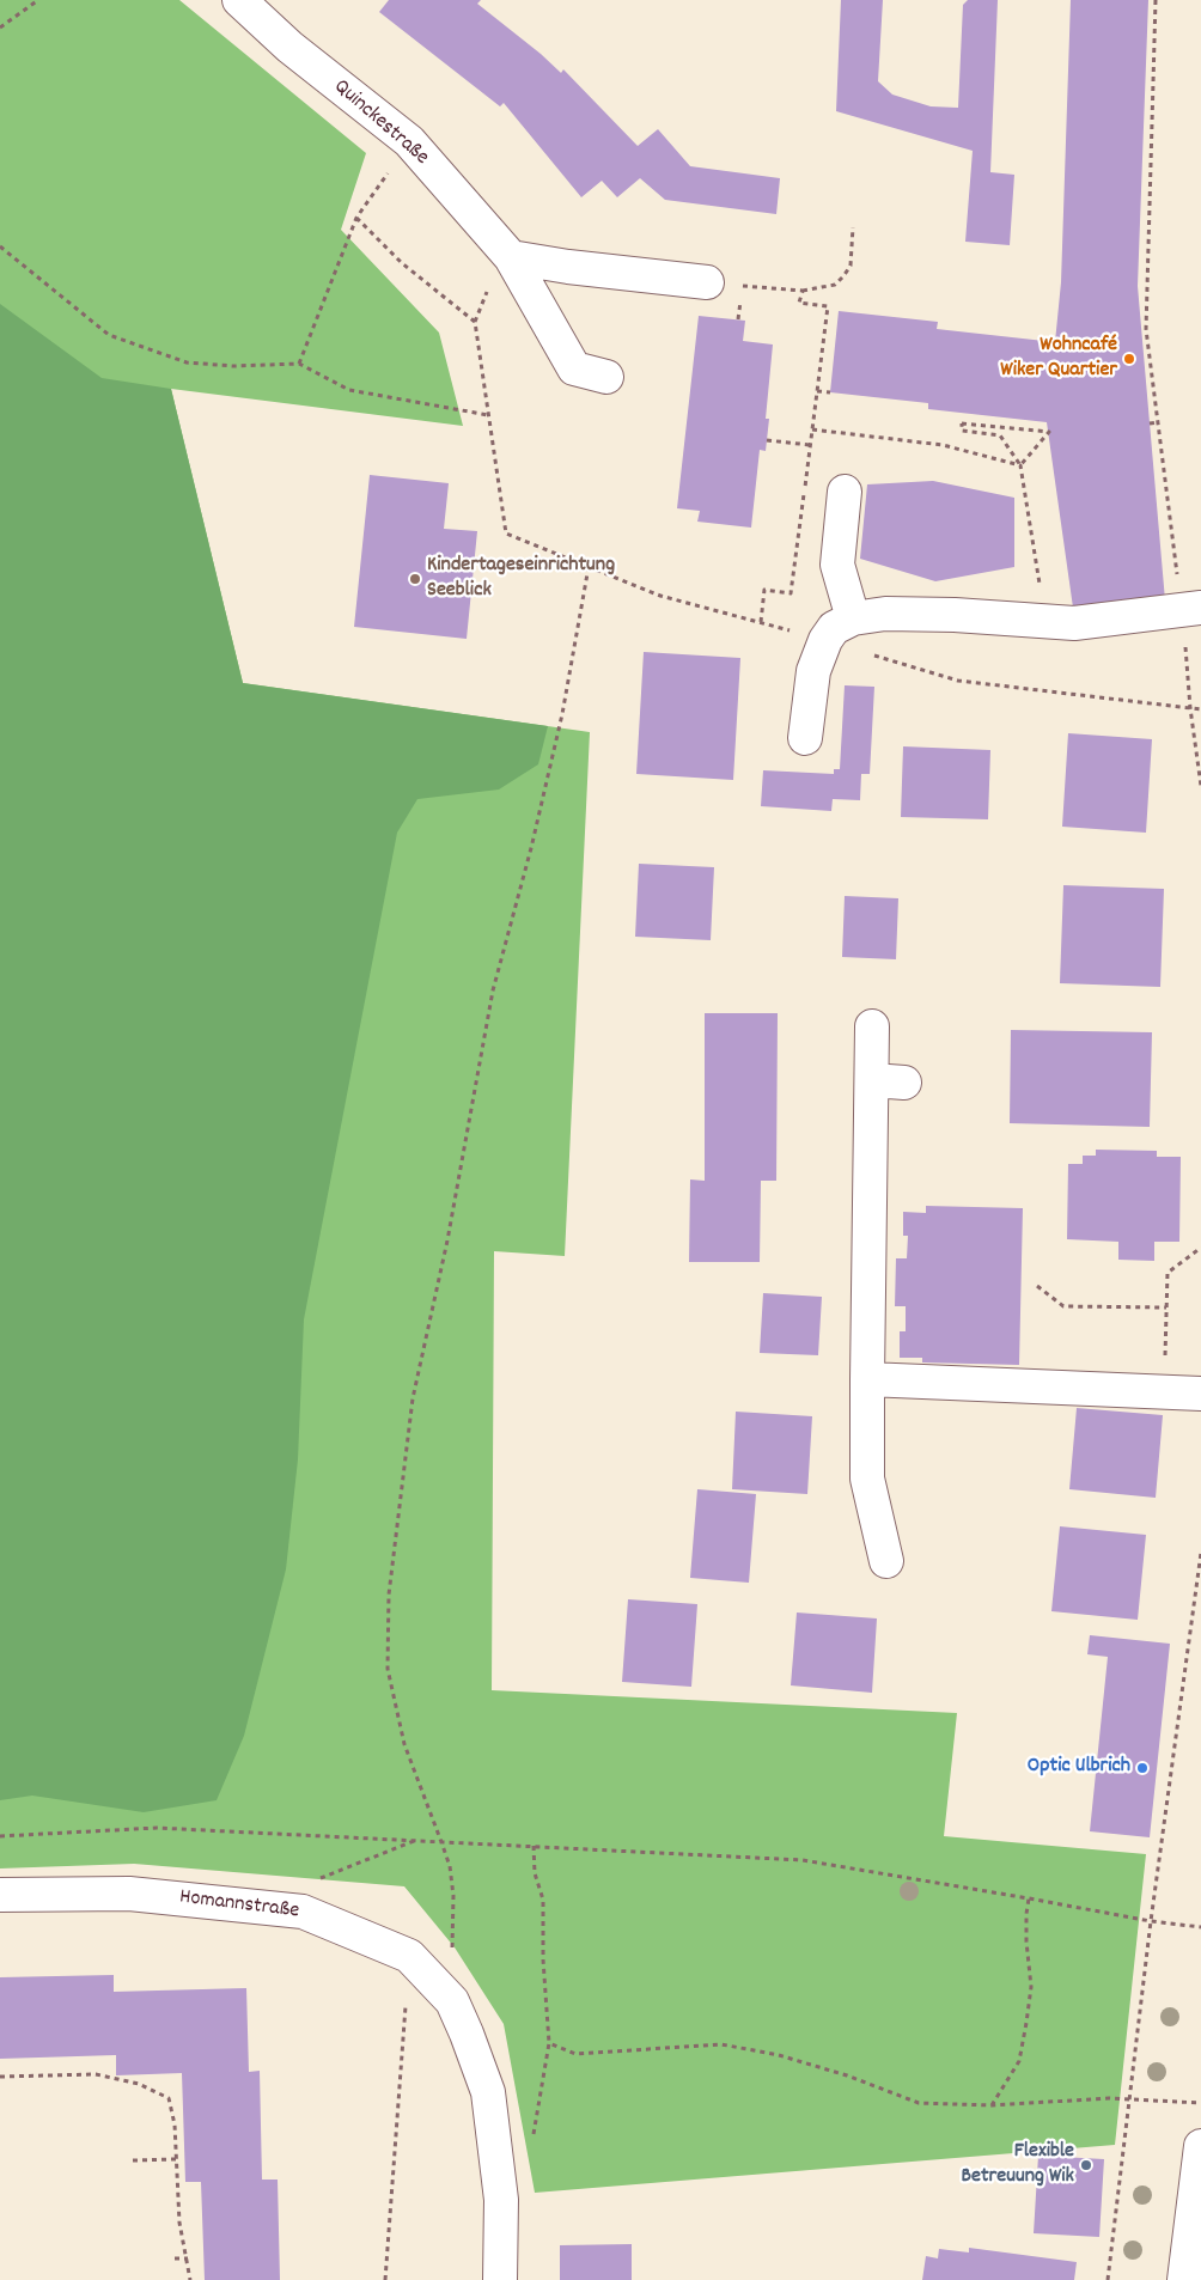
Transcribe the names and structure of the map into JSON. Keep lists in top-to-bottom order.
{
  "streets": {
    "street": ["Quinckestraße", "Homannstraße"]
  },
  "places": [
    "Wohncafé Wiker Quartier",
    "Kindertageseinrichtung Seeblick",
    "Optic Ulbrich",
    "Flexible Betreuung Wik"
  ]
}
